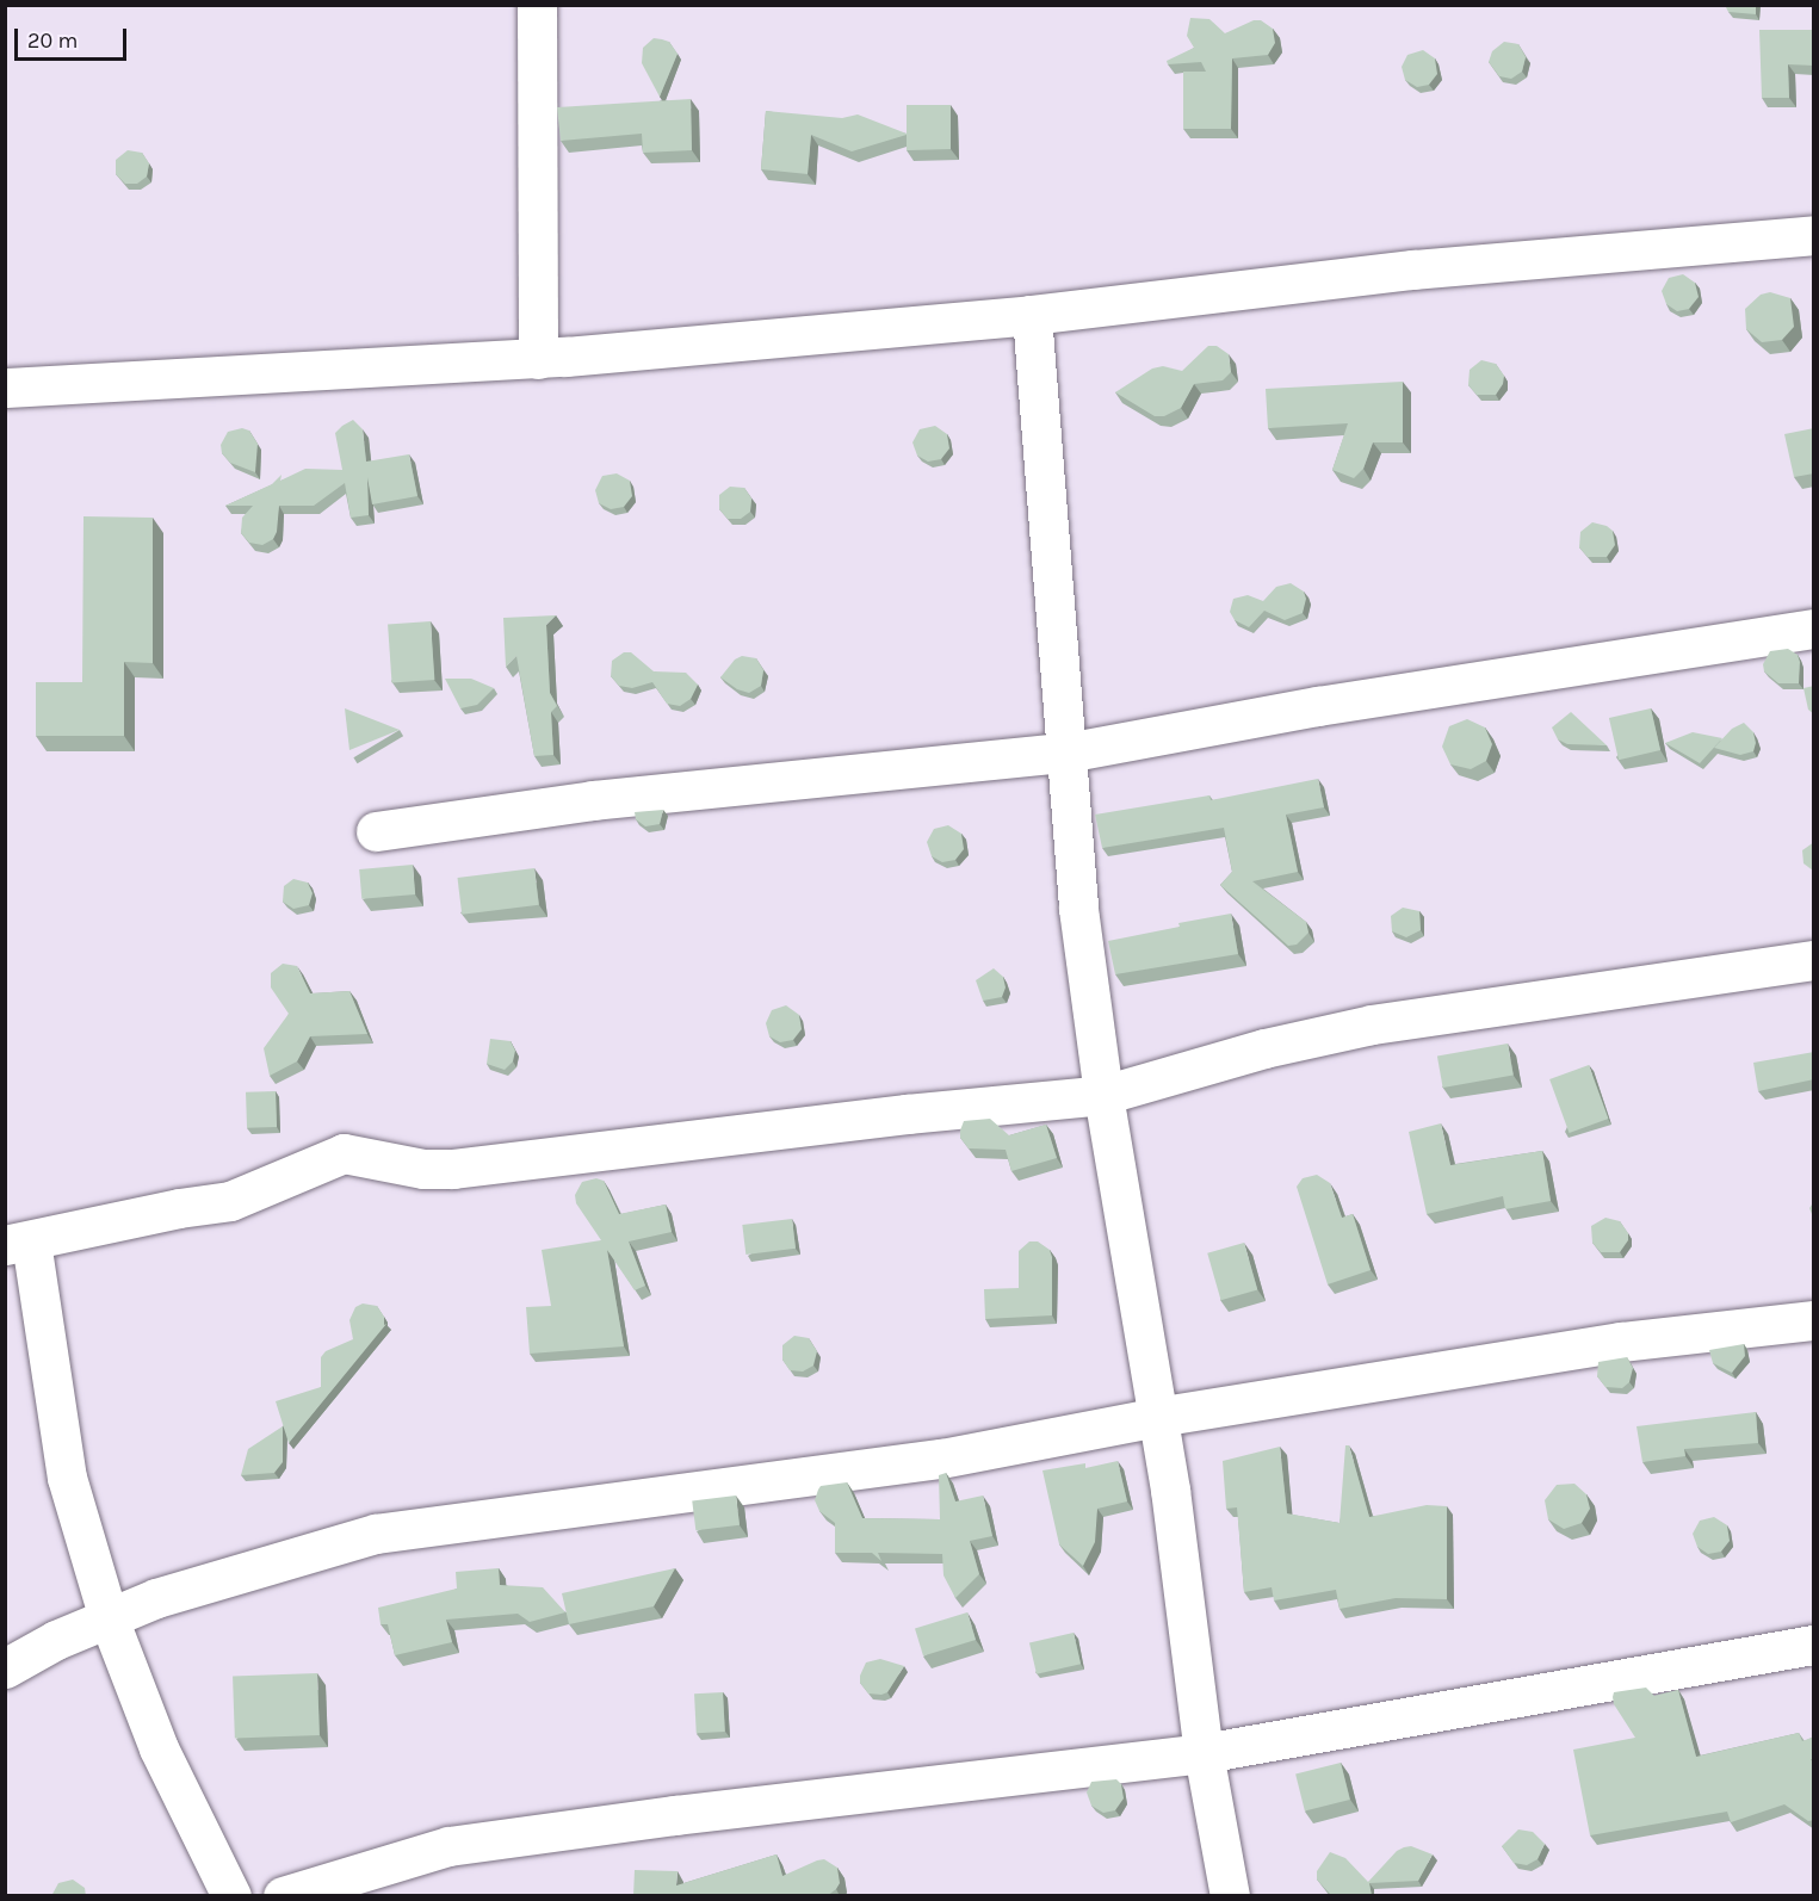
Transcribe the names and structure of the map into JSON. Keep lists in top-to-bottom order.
{
  "scale_bar": "20 m"
}
